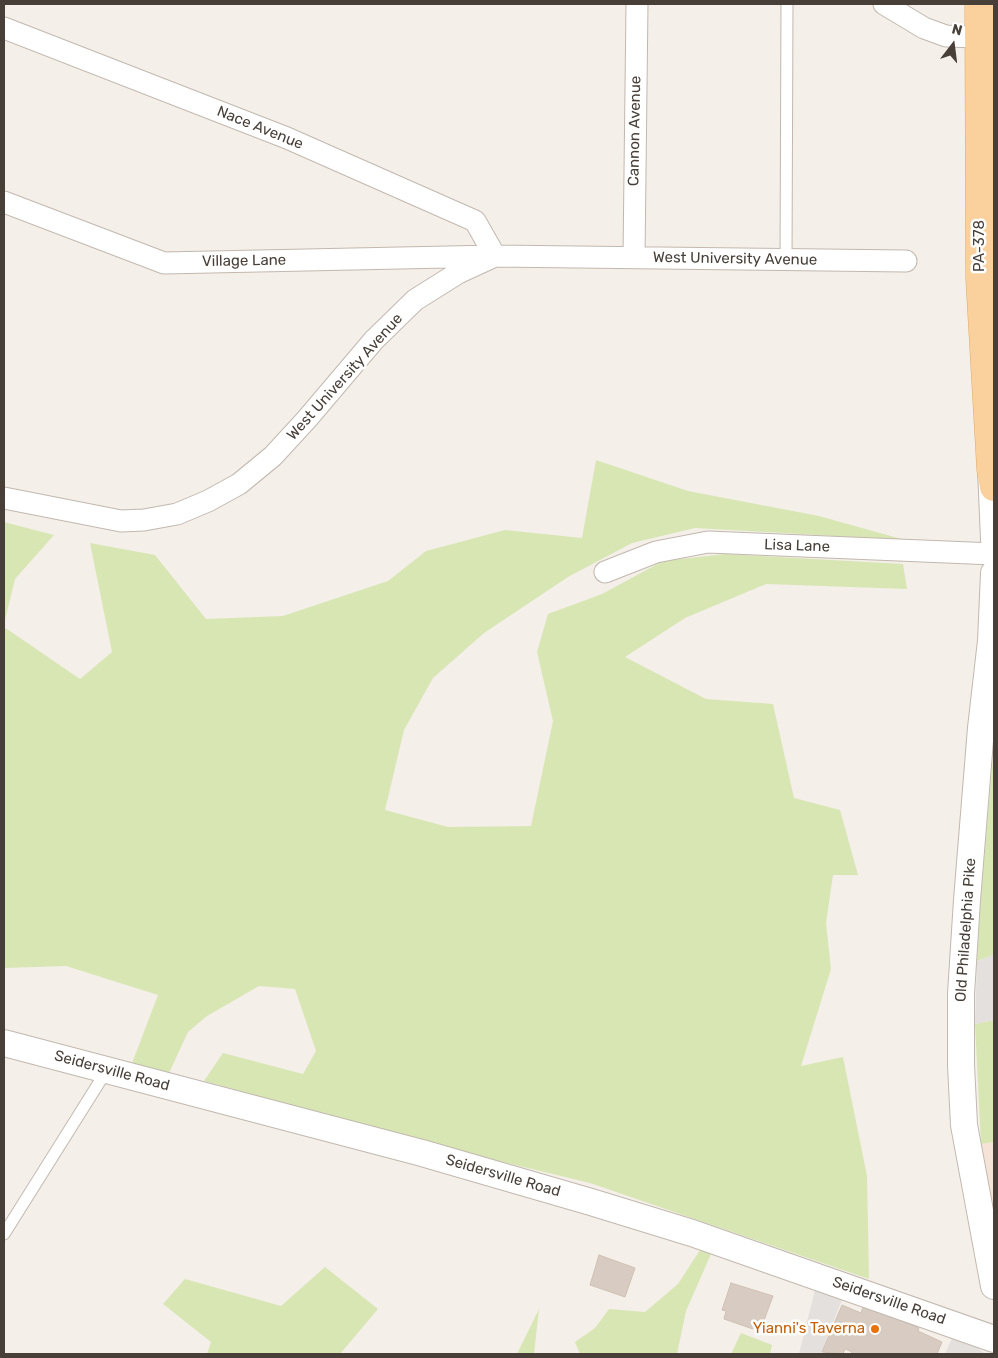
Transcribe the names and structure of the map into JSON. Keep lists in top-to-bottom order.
{
  "streets": {
    "main road": ["PA-378"],
    "street": [
      "Nace Avenue",
      "Cannon Avenue",
      "West University Avenue",
      "Village Lane",
      "Lisa Lane",
      "Old Philadelphia Pike",
      "Seidersville Road"
    ]
  },
  "crossings": [
    ["Nace Avenue", "West University Avenue"],
    ["Nace Avenue", "Village Lane"],
    ["Cannon Avenue", "West University Avenue"],
    ["West University Avenue", "Village Lane"]
  ],
  "places": ["Yianni's Taverna"],
  "north": "top"
}
